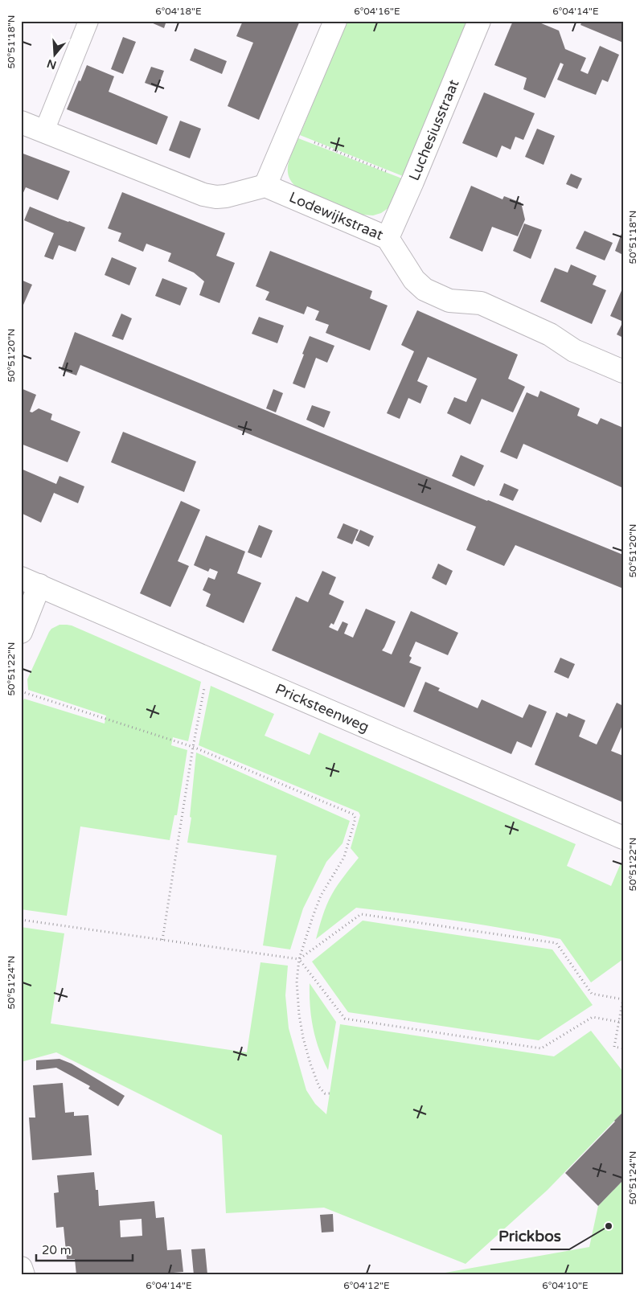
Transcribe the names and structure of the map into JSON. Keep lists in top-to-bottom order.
{
  "streets": {
    "street": ["Luchesiusstraat", "Lodewijkstraat", "Pricksteenweg"]
  },
  "crossings": [
    ["Luchesiusstraat", "Lodewijkstraat"]
  ],
  "places": ["Prickbos"],
  "scale_bar": "20 m",
  "north": "bottom",
  "coordinates": [
    "6°04'18\"E",
    "6°04'16\"E",
    "6°04'14\"E",
    "50°51'18\"N",
    "50°51'20\"N",
    "50°51'22\"N",
    "50°51'24\"N",
    "6°04'12\"E",
    "6°04'10\"E"
  ]
}
